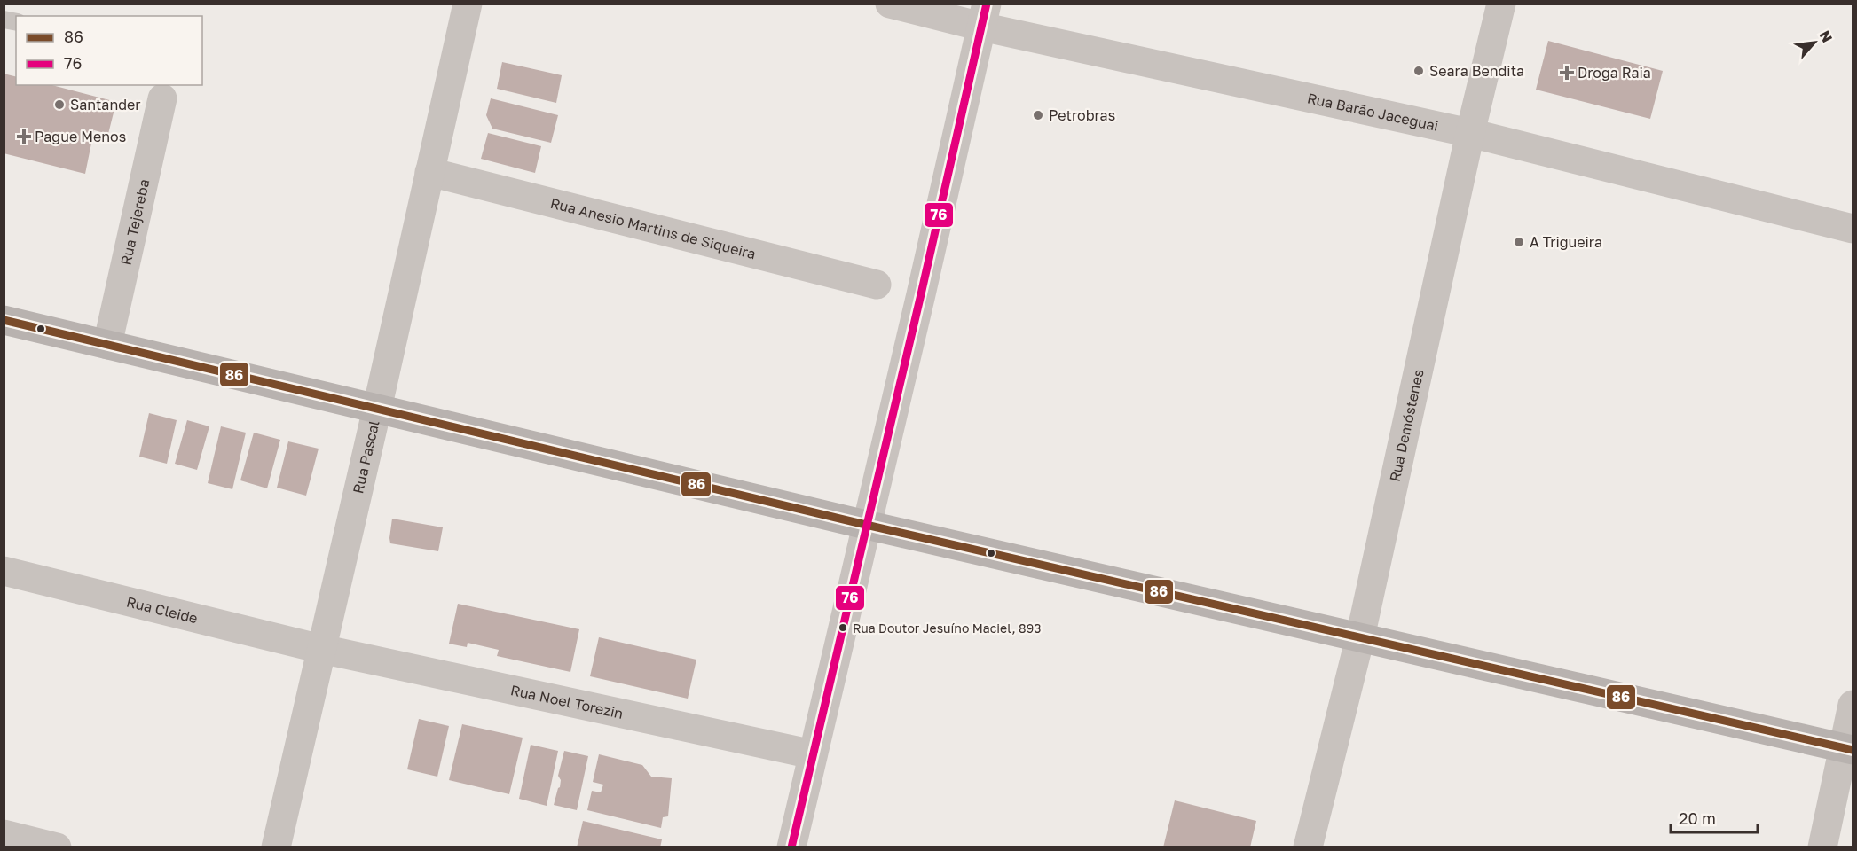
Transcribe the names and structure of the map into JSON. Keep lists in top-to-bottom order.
{
  "streets": {
    "street": [
      "Rua Barão Jaceguai",
      "Rua Tejereba",
      "Rua Anesio Martins de Siqueira",
      "Rua Demóstenes",
      "Rua Pascal",
      "Rua Cleide",
      "Rua Noel Torezin"
    ]
  },
  "crossings": [
    ["Rua Barão Jaceguai", "Rua Demóstenes"],
    ["Rua Anesio Martins de Siqueira", "Rua Pascal"],
    ["Rua Pascal", "Rua Cleide"],
    ["Rua Pascal", "Rua Noel Torezin"],
    ["Rua Cleide", "Rua Noel Torezin"]
  ],
  "places": {
    "other": [
      "Seara Bendita",
      "Santander",
      "Petrobras",
      "A Trigueira",
      "Rua Doutor Jesuíno Maciel, 893"
    ],
    "health": ["Droga Raia", "Pague Menos"]
  },
  "lines": ["transit line 76", "transit line 86"],
  "legend": ["86", "76"],
  "scale_bar": "20 m",
  "north": "top right"
}
